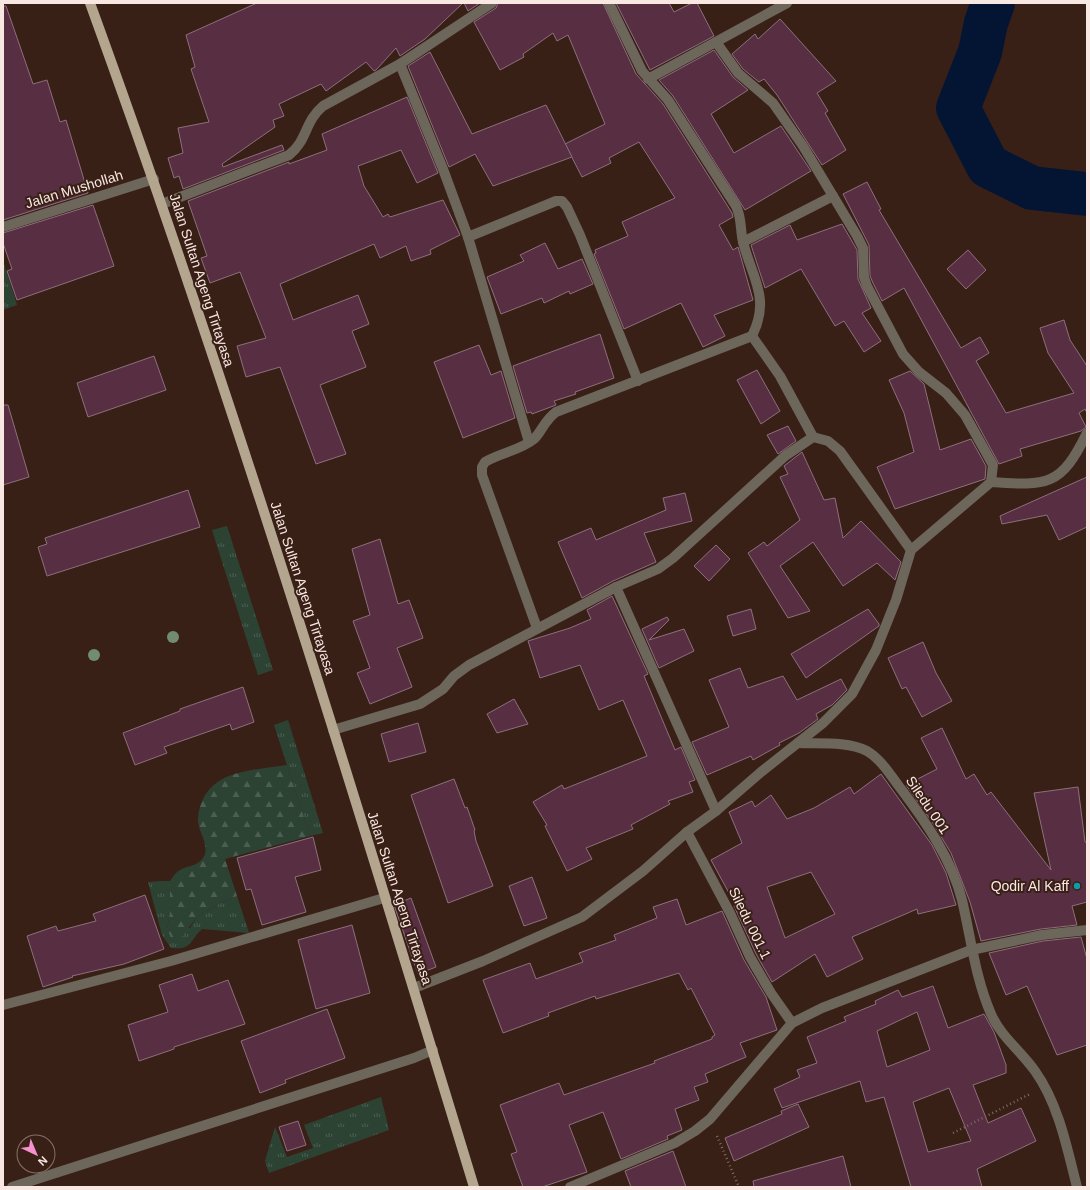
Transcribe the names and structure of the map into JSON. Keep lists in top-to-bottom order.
{
  "streets": {
    "main road": ["Jalan Sultan Ageng Tirtayasa"],
    "street": ["Jalan Mushollah", "Siledu 001", "Siledu 001.1"]
  },
  "crossings": [
    ["Jalan Mushollah", "Jalan Sultan Ageng Tirtayasa"]
  ],
  "places": ["Qodir Al Kaff"],
  "north": "bottom right"
}
